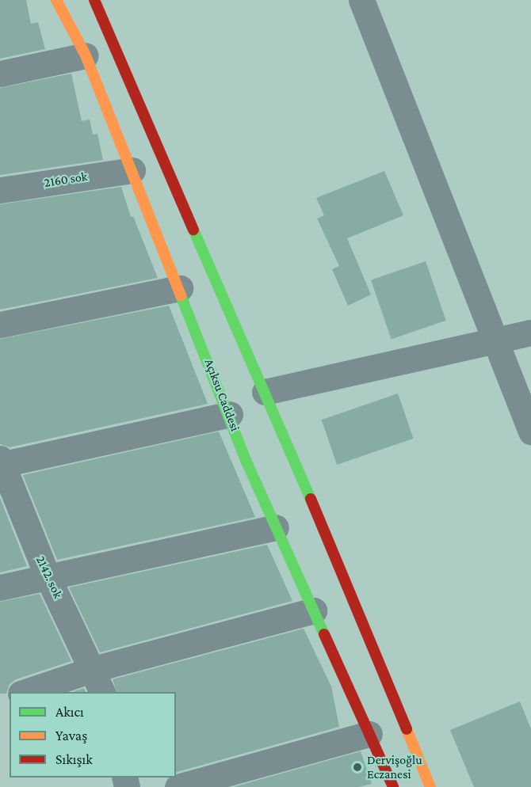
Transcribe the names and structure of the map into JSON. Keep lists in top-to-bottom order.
{
  "streets": {
    "main road": ["Açıksu Caddesi"],
    "street": ["2160 sok", "2142. sok"]
  },
  "crossings": [
    ["2160 sok", "Açıksu Caddesi"]
  ],
  "places": ["Dervişoğlu Eczanesi"],
  "legend": ["Akıcı", "Yavaş", "Sıkışık"]
}
